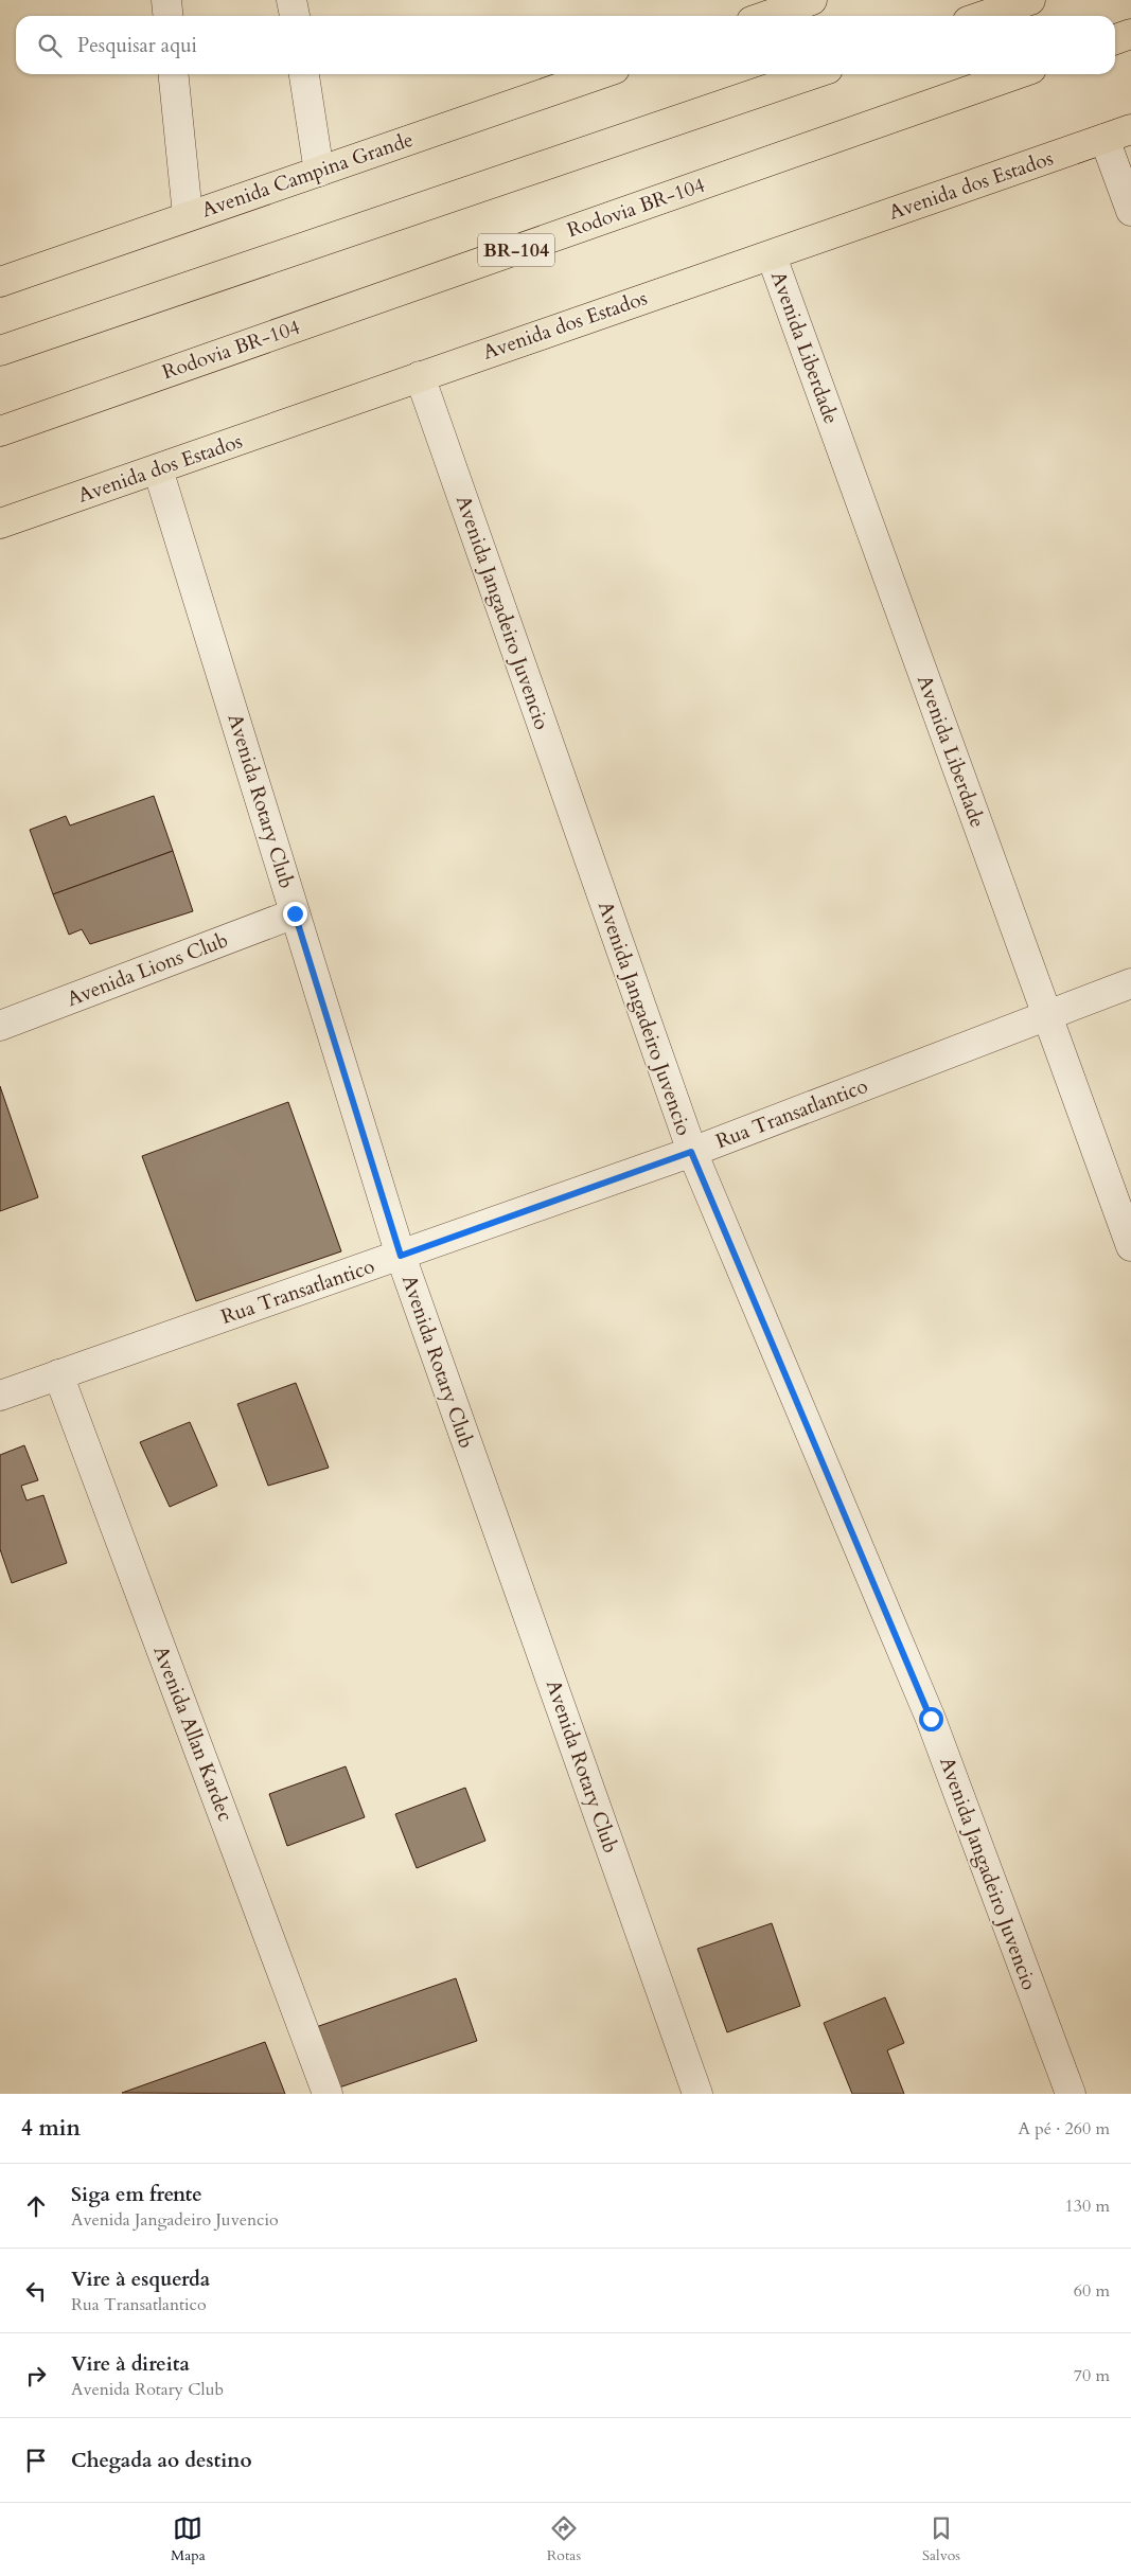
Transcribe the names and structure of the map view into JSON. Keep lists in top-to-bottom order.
{
  "streets": {
    "main road": [
      "Avenida Campina Grande",
      "Avenida dos Estados",
      "Rodovia BR-104",
      "BR-104"
    ],
    "street": [
      "Avenida Liberdade",
      "Avenida Jangadeiro Juvencio",
      "Avenida Rotary Club",
      "Avenida Lions Club",
      "Rua Transatlantico",
      "Avenida Allan Kardec"
    ]
  },
  "crossings": [
    ["Avenida dos Estados", "Avenida Liberdade"],
    ["Avenida dos Estados", "Avenida Jangadeiro Juvencio"],
    ["Avenida dos Estados", "Avenida Rotary Club"],
    ["Avenida Liberdade", "Rua Transatlantico"],
    ["Avenida Jangadeiro Juvencio", "Rua Transatlantico"],
    ["Avenida Rotary Club", "Avenida Lions Club"],
    ["Avenida Rotary Club", "Rua Transatlantico"],
    ["Rua Transatlantico", "Avenida Allan Kardec"]
  ],
  "page": {
    "search": "Pesquisar aqui",
    "heading": ["4 min", "A pé · 260 m"],
    "list": [
      ["Siga em frente", "Avenida Jangadeiro Juvencio", "130 m"],
      ["Vire à esquerda", "Rua Transatlantico", "60 m"],
      ["Vire à direita", "Avenida Rotary Club", "70 m"],
      "Chegada ao destino"
    ],
    "nav": ["Mapa", "Rotas", "Salvos"]
  }
}
